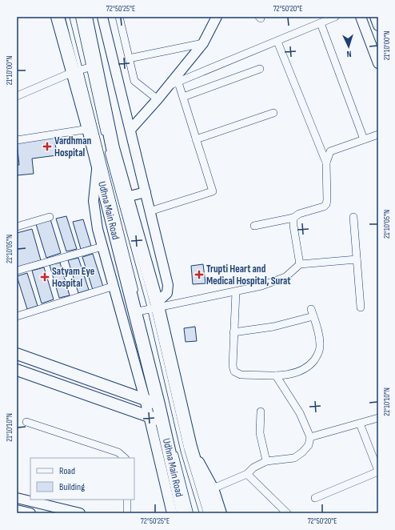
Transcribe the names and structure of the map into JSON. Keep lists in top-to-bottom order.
{
  "streets": {
    "highway": ["Udhna Main Road"]
  },
  "places": {
    "health": ["Vardhman Hospital", "Trupti Heart and Medical Hospital, Surat", "Satyam Eye Hospital"]
  },
  "legend": ["Road", "Building"],
  "north": "bottom",
  "coordinates": [
    "72°50'25\"E",
    "72°50'20\"E",
    "21°10'00\"N",
    "21°10'05\"N",
    "21°10'10\"N"
  ]
}
